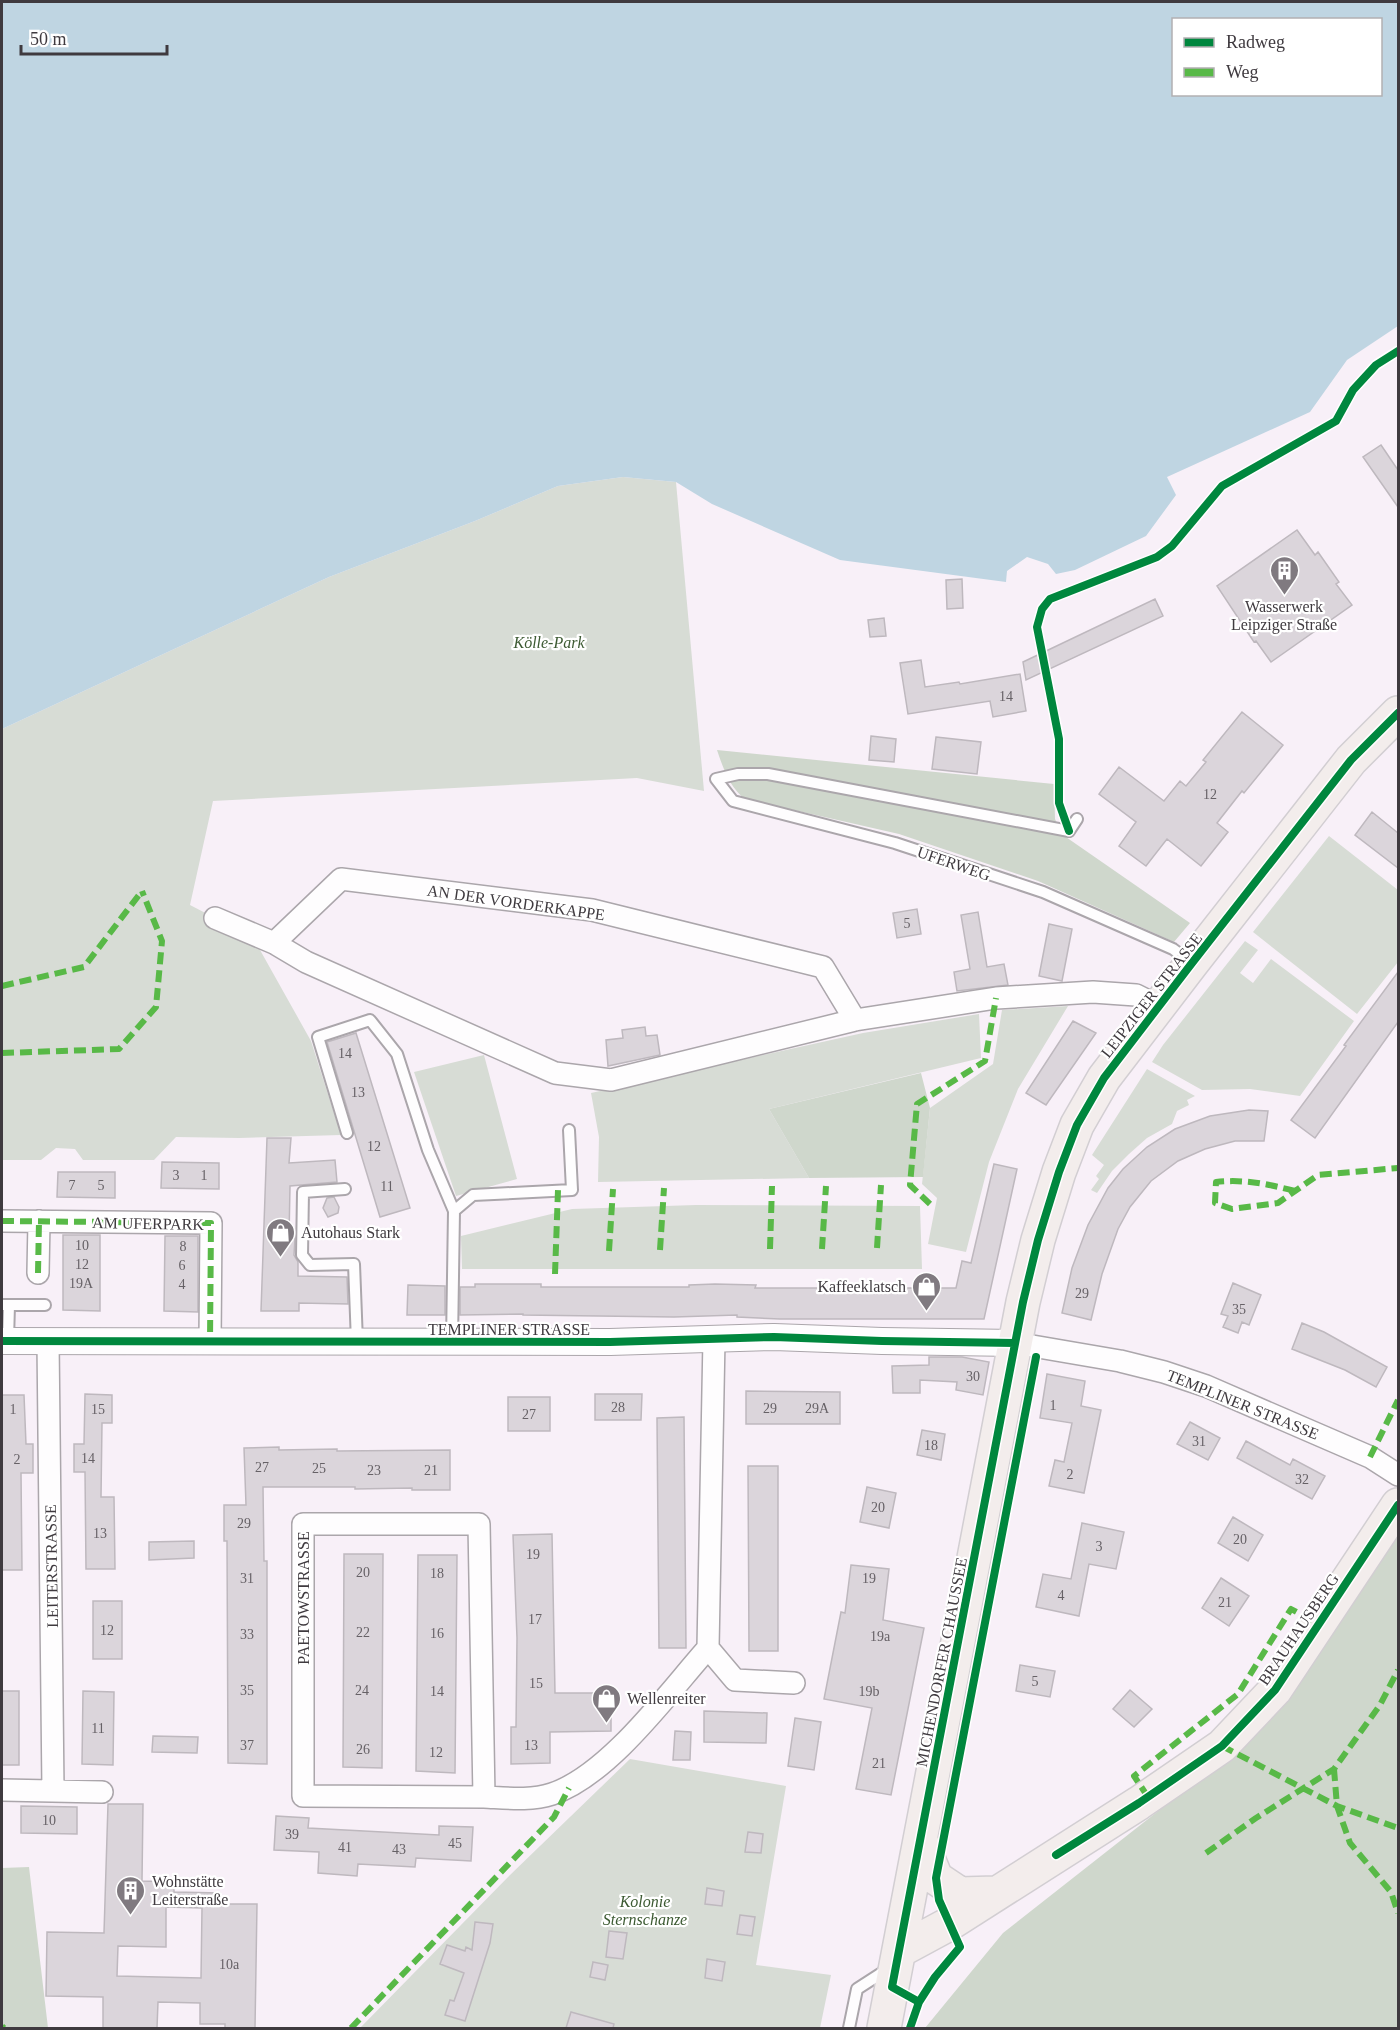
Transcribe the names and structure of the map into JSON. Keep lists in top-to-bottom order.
{
  "streets": {
    "main road": ["LEIPZIGER STRASSE", "BRAUHAUSBERG", "MICHENDORFER CHAUSSEE"],
    "street": [
      "AN DER VORDERKAPPE",
      "AM UFERPARK",
      "TEMPLINER STRASSE",
      "LEITERSTRASSE",
      "PAETOWSTRASSE"
    ],
    "lane": ["UFERWEG"]
  },
  "crossings": [
    ["UFERWEG", "LEIPZIGER STRASSE"],
    ["LEIPZIGER STRASSE", "TEMPLINER STRASSE"],
    ["LEIPZIGER STRASSE", "MICHENDORFER CHAUSSEE"],
    ["AM UFERPARK", "TEMPLINER STRASSE"],
    ["TEMPLINER STRASSE", "LEITERSTRASSE"],
    ["TEMPLINER STRASSE", "MICHENDORFER CHAUSSEE"],
    ["BRAUHAUSBERG", "MICHENDORFER CHAUSSEE"]
  ],
  "parks": ["Kölle-Park", "Kolonie Sternschanze"],
  "places": {
    "building": ["Wasserwerk Leipziger Straße", "Wohnstätte Leiterstraße"],
    "shop": ["Autohaus Stark", "Kaffeeklatsch", "Wellenreiter"]
  },
  "house_numbers": [
    "14",
    "12",
    "5",
    "14",
    "13",
    "12",
    "3",
    "1",
    "7",
    "5",
    "11",
    "10",
    "8",
    "12",
    "6",
    "19A",
    "4",
    "29",
    "35",
    "30",
    "1",
    "28",
    "29",
    "29A",
    "1",
    "15",
    "27",
    "31",
    "18",
    "14",
    "2",
    "27",
    "25",
    "23",
    "21",
    "2",
    "32",
    "20",
    "29",
    "13",
    "20",
    "3",
    "19",
    "20",
    "18",
    "31",
    "19",
    "4",
    "21",
    "17",
    "12",
    "22",
    "16",
    "33",
    "19a",
    "5",
    "15",
    "35",
    "24",
    "14",
    "19b",
    "11",
    "37",
    "13",
    "26",
    "12",
    "21",
    "10",
    "39",
    "45",
    "41",
    "43",
    "10a"
  ],
  "legend": ["Radweg", "Weg"],
  "scale_bar": "50 m"
}
